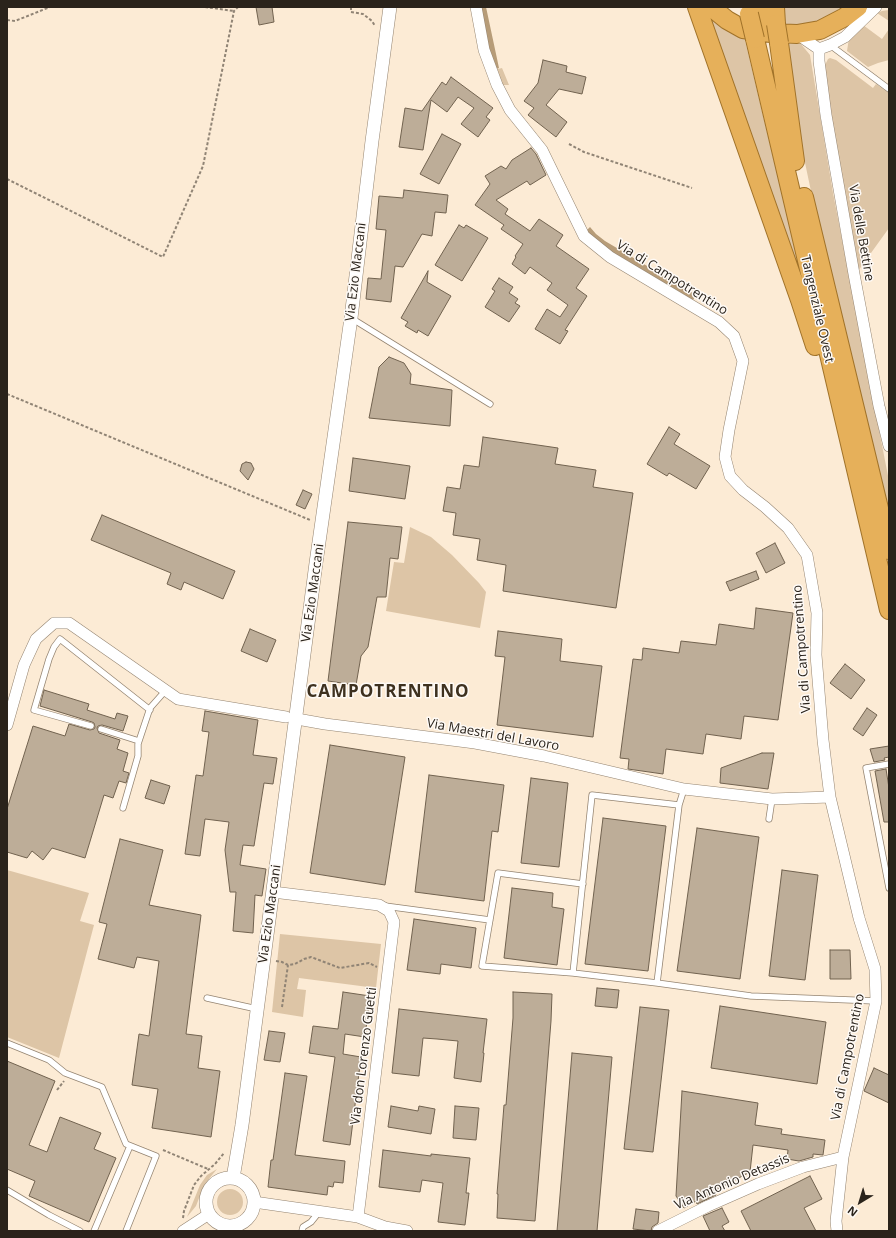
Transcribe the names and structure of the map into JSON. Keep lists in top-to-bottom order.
{
  "streets": {
    "highway": ["Tangenziale Ovest"],
    "street": [
      "Via delle Bettine",
      "Via Ezio Maccani",
      "Via di Campotrentino",
      "Via Maestri del Lavoro",
      "Via don Lorenzo Guetti",
      "Via Antonio Detassis"
    ]
  },
  "crossings": [
    ["Via Ezio Maccani", "Via Maestri del Lavoro"],
    ["Via di Campotrentino", "Via Maestri del Lavoro"],
    ["Via di Campotrentino", "Via Antonio Detassis"]
  ],
  "districts": ["CAMPOTRENTINO"],
  "north": "bottom left"
}
